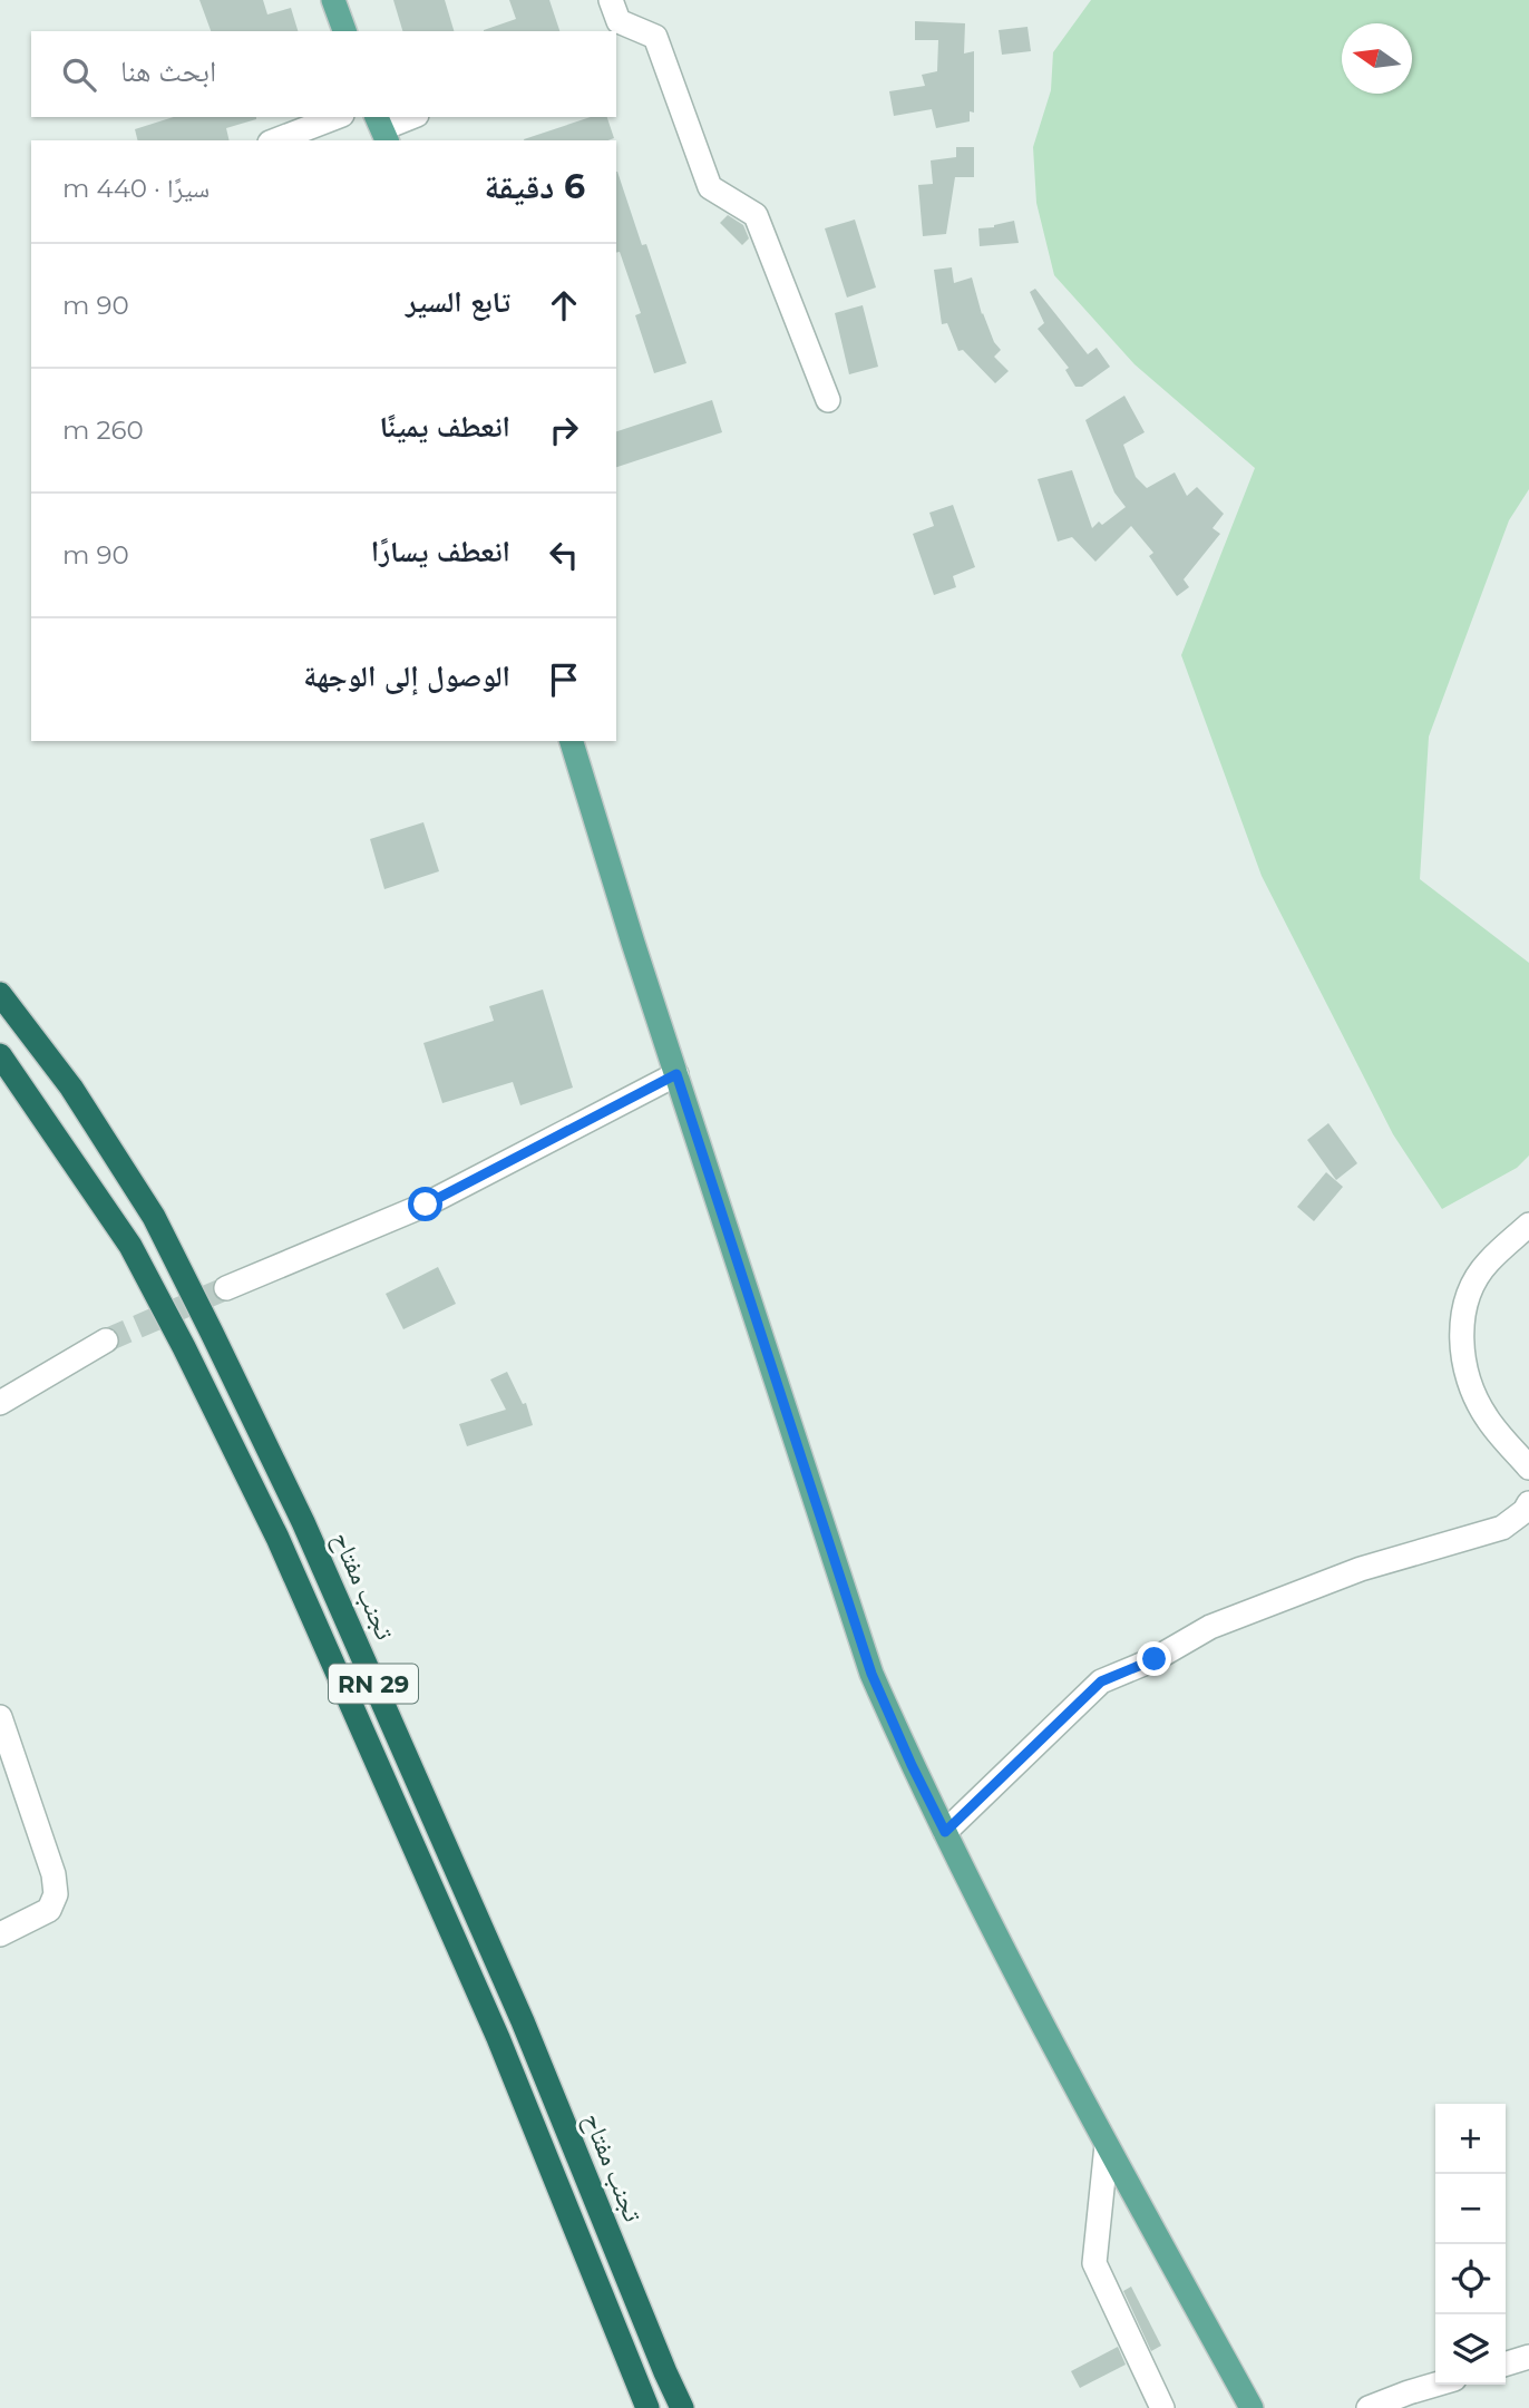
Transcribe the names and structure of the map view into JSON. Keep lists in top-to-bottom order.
{
  "streets": {
    "highway": ["تجنب مفتاح", "RN 29"]
  },
  "north": "left",
  "page": {
    "search": "ابحث هنا",
    "heading": ["6 دقيقة", "سيرًا · 440 m"],
    "list": [
      ["تابع السير", "90 m"],
      ["انعطف يمينًا", "260 m"],
      ["انعطف يسارًا", "90 m"],
      "الوصول إلى الوجهة"
    ],
    "map_buttons": ["+", "−"]
  }
}
